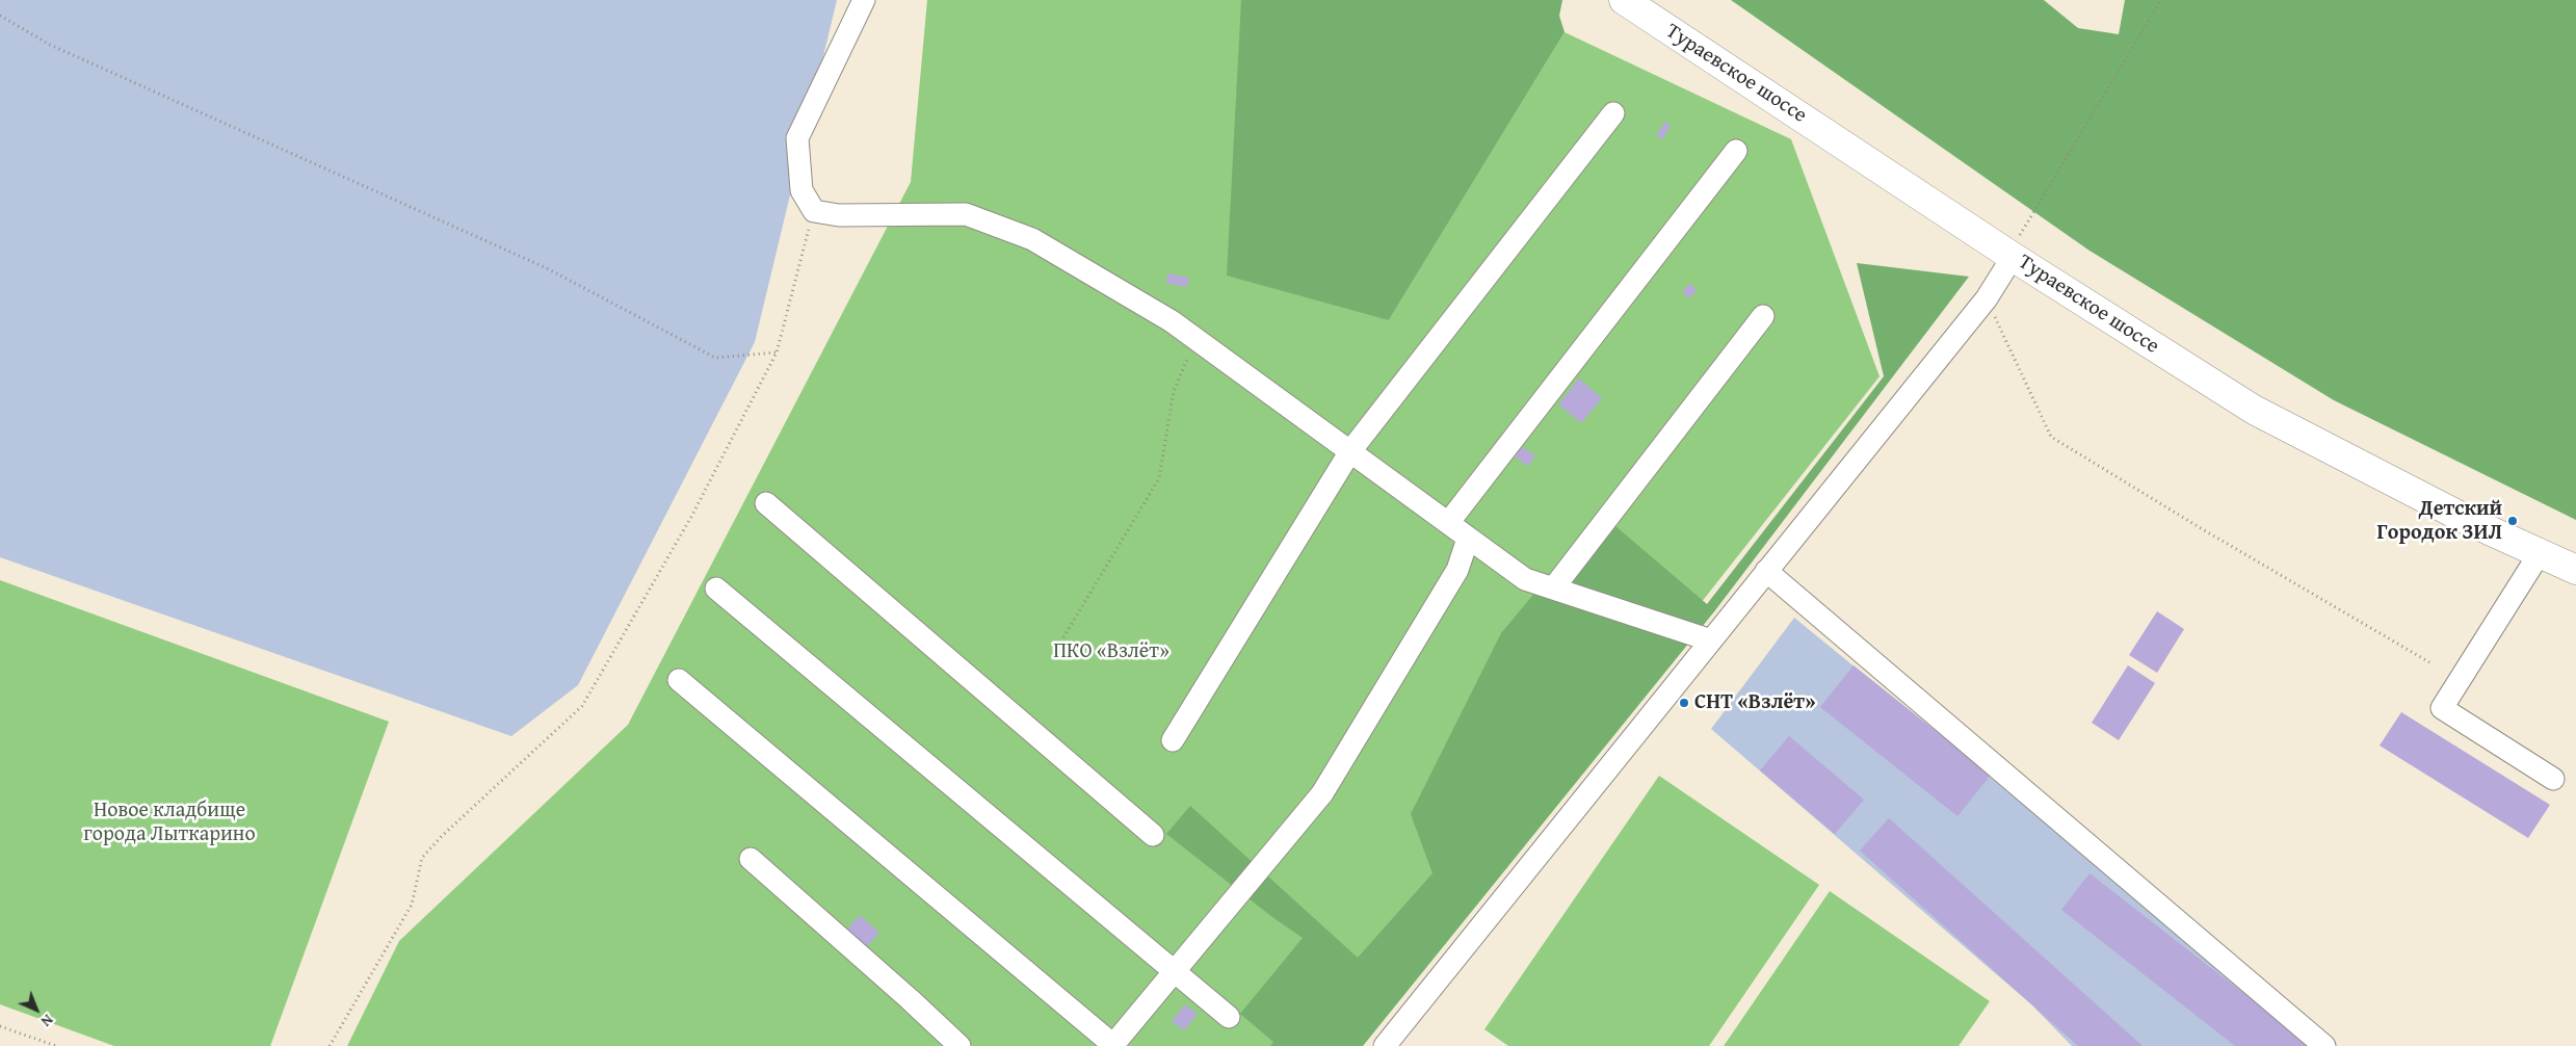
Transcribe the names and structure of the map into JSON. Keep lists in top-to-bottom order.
{
  "streets": {
    "main road": ["Тураевское шоссе"]
  },
  "parks": ["ПКО «Взлёт»", "Новое кладбище города Лыткарино"],
  "places": ["Детский Городок ЗИЛ", "СНТ «Взлёт»"],
  "north": "bottom right"
}
